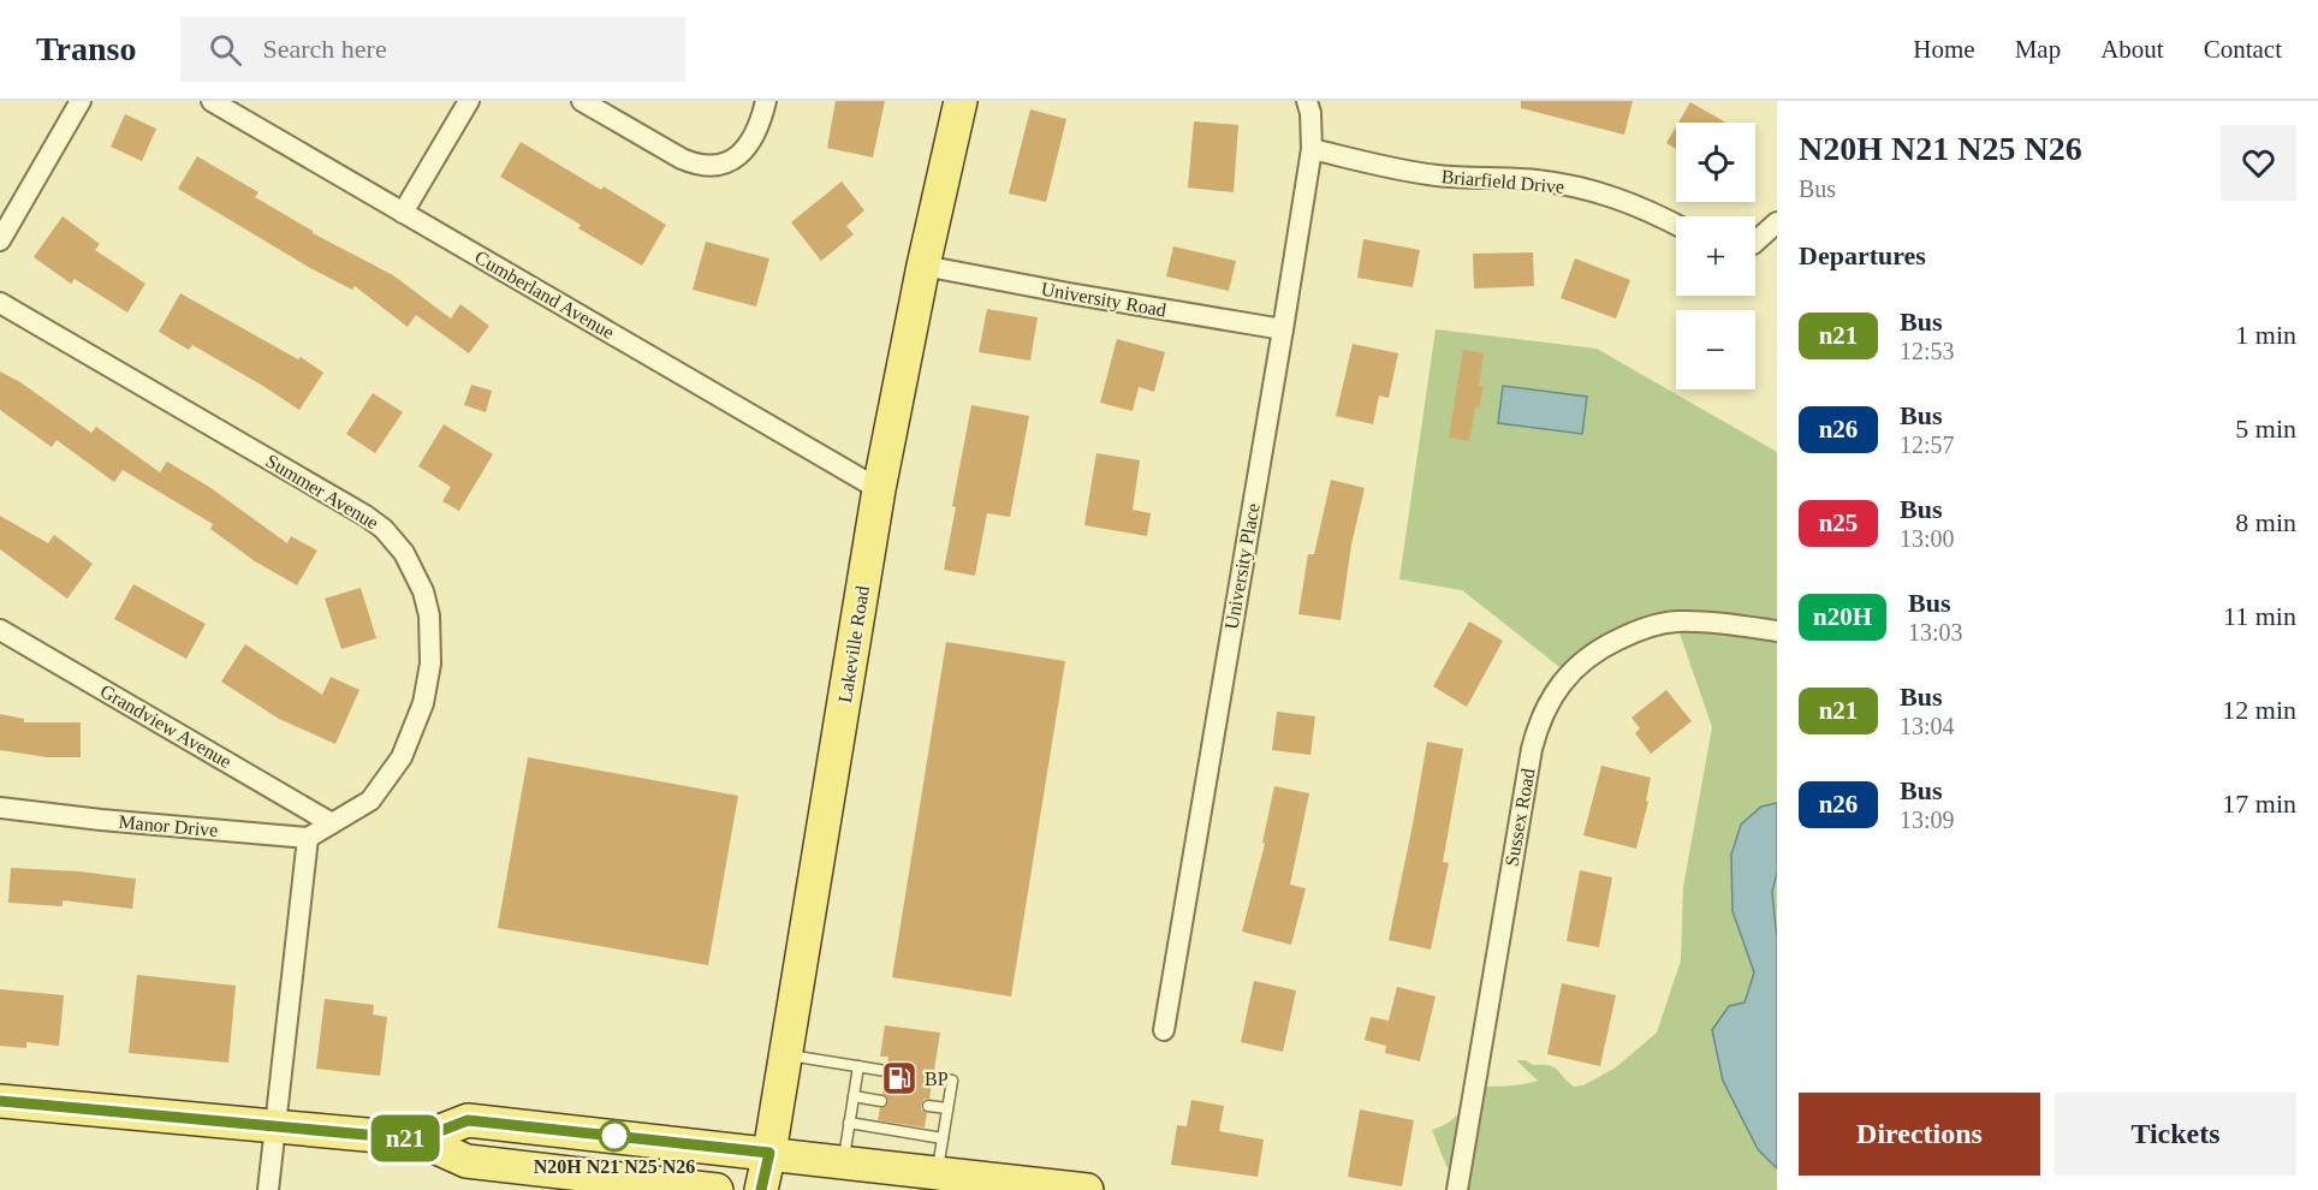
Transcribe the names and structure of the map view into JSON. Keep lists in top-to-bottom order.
{
  "streets": {
    "main road": ["Lakeville Road"],
    "street": [
      "Briarfield Drive",
      "Cumberland Avenue",
      "University Road",
      "Summer Avenue",
      "University Place",
      "Grandview Avenue",
      "Sussex Road",
      "Manor Drive"
    ]
  },
  "crossings": [
    ["Briarfield Drive", "University Place"],
    ["Cumberland Avenue", "Lakeville Road"],
    ["University Road", "University Place"],
    ["University Road", "Lakeville Road"],
    ["Summer Avenue", "Grandview Avenue"]
  ],
  "places": {
    "fuel station": ["BP"],
    "other": ["N20H N21 N25 N26"]
  },
  "lines": ["bus line n21"],
  "page": {
    "header": "Transo",
    "search": "Search here",
    "nav": [
      "Home",
      "Map",
      "About",
      "Contact"
    ],
    "on_map": "n21",
    "heading": [
      ["N20H N21 N25 N26", "Bus"],
      "Departures"
    ],
    "map_buttons": ["+", "−"],
    "list": [
      {
        "mark": "n21",
        "name": "Bus",
        "note": "12:53",
        "value": "1 min"
      },
      {
        "mark": "n26",
        "name": "Bus",
        "note": "12:57",
        "value": "5 min"
      },
      {
        "mark": "n25",
        "name": "Bus",
        "note": "13:00",
        "value": "8 min"
      },
      {
        "mark": "n20H",
        "name": "Bus",
        "note": "13:03",
        "value": "11 min"
      },
      {
        "mark": "n21",
        "name": "Bus",
        "note": "13:04",
        "value": "12 min"
      },
      {
        "mark": "n26",
        "name": "Bus",
        "note": "13:09",
        "value": "17 min"
      }
    ],
    "buttons": ["Directions", "Tickets"]
  }
}
